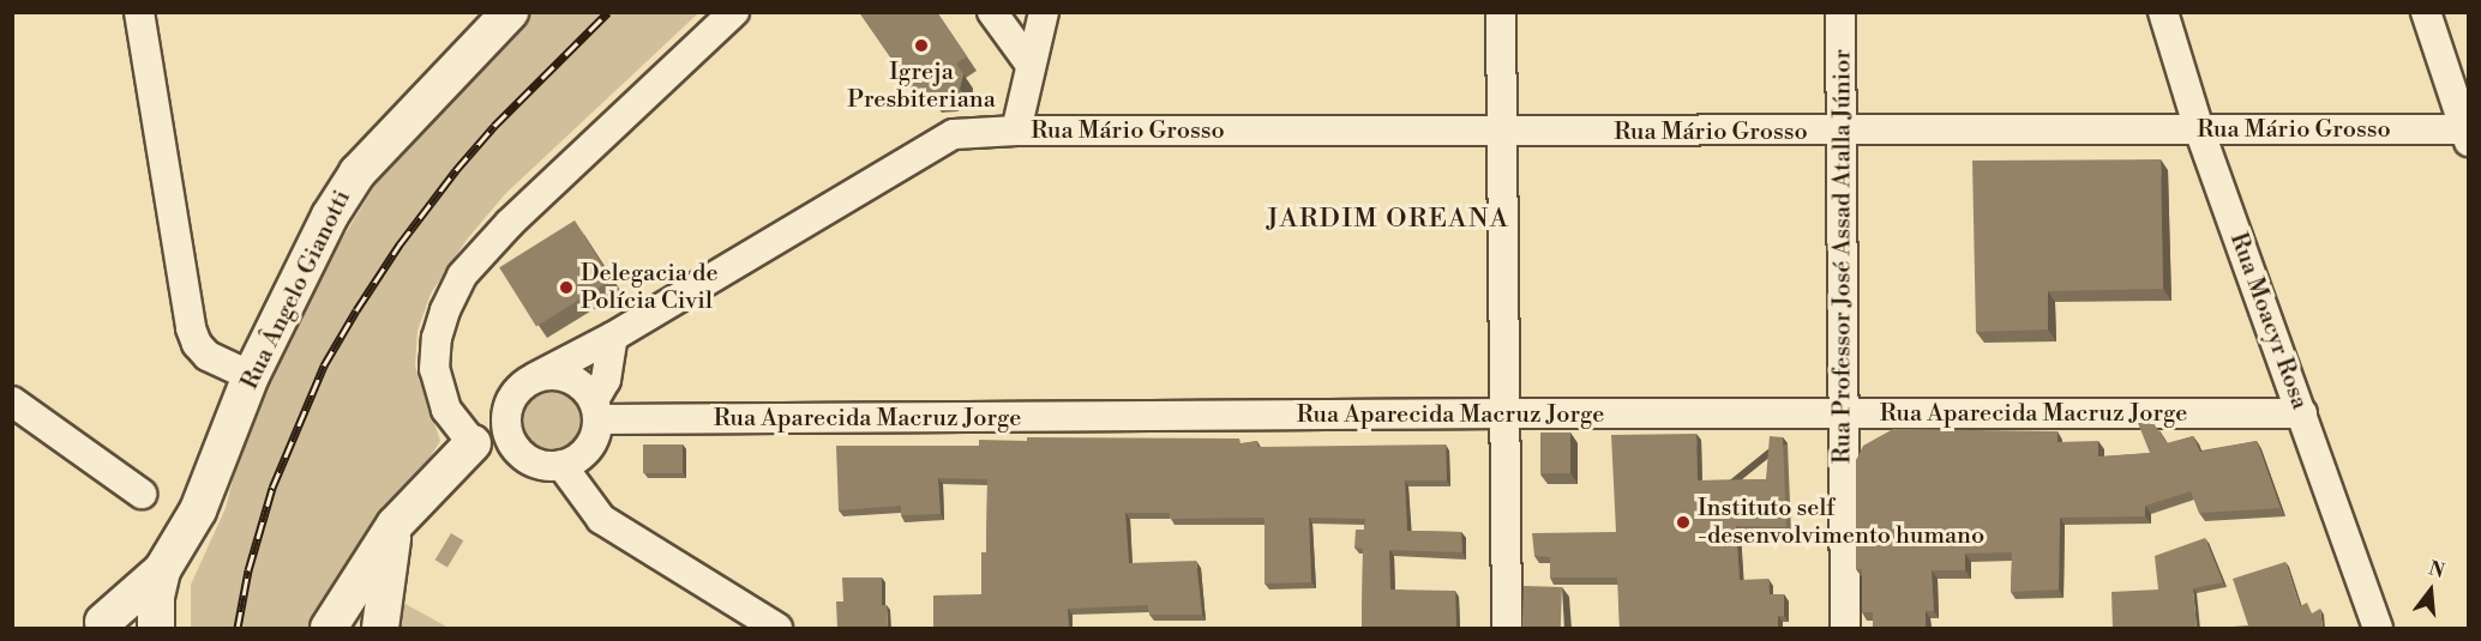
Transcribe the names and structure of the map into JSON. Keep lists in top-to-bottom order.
{
  "streets": {
    "street": [
      "Rua Mário Grosso",
      "Rua Professor José Assad Atalla Júnior",
      "Rua Ângelo Gianotti",
      "Rua Moacyr Rosa",
      "Rua Aparecida Macruz Jorge"
    ]
  },
  "crossings": [
    ["Rua Mário Grosso", "Rua Professor José Assad Atalla Júnior"],
    ["Rua Mário Grosso", "Rua Moacyr Rosa"],
    ["Rua Professor José Assad Atalla Júnior", "Rua Aparecida Macruz Jorge"],
    ["Rua Moacyr Rosa", "Rua Aparecida Macruz Jorge"]
  ],
  "districts": ["JARDIM OREANA"],
  "places": ["Igreja Presbiteriana", "Delegacia de Polícia Civil", "Instituto self -desenvolvimento humano"],
  "north": "top"
}
